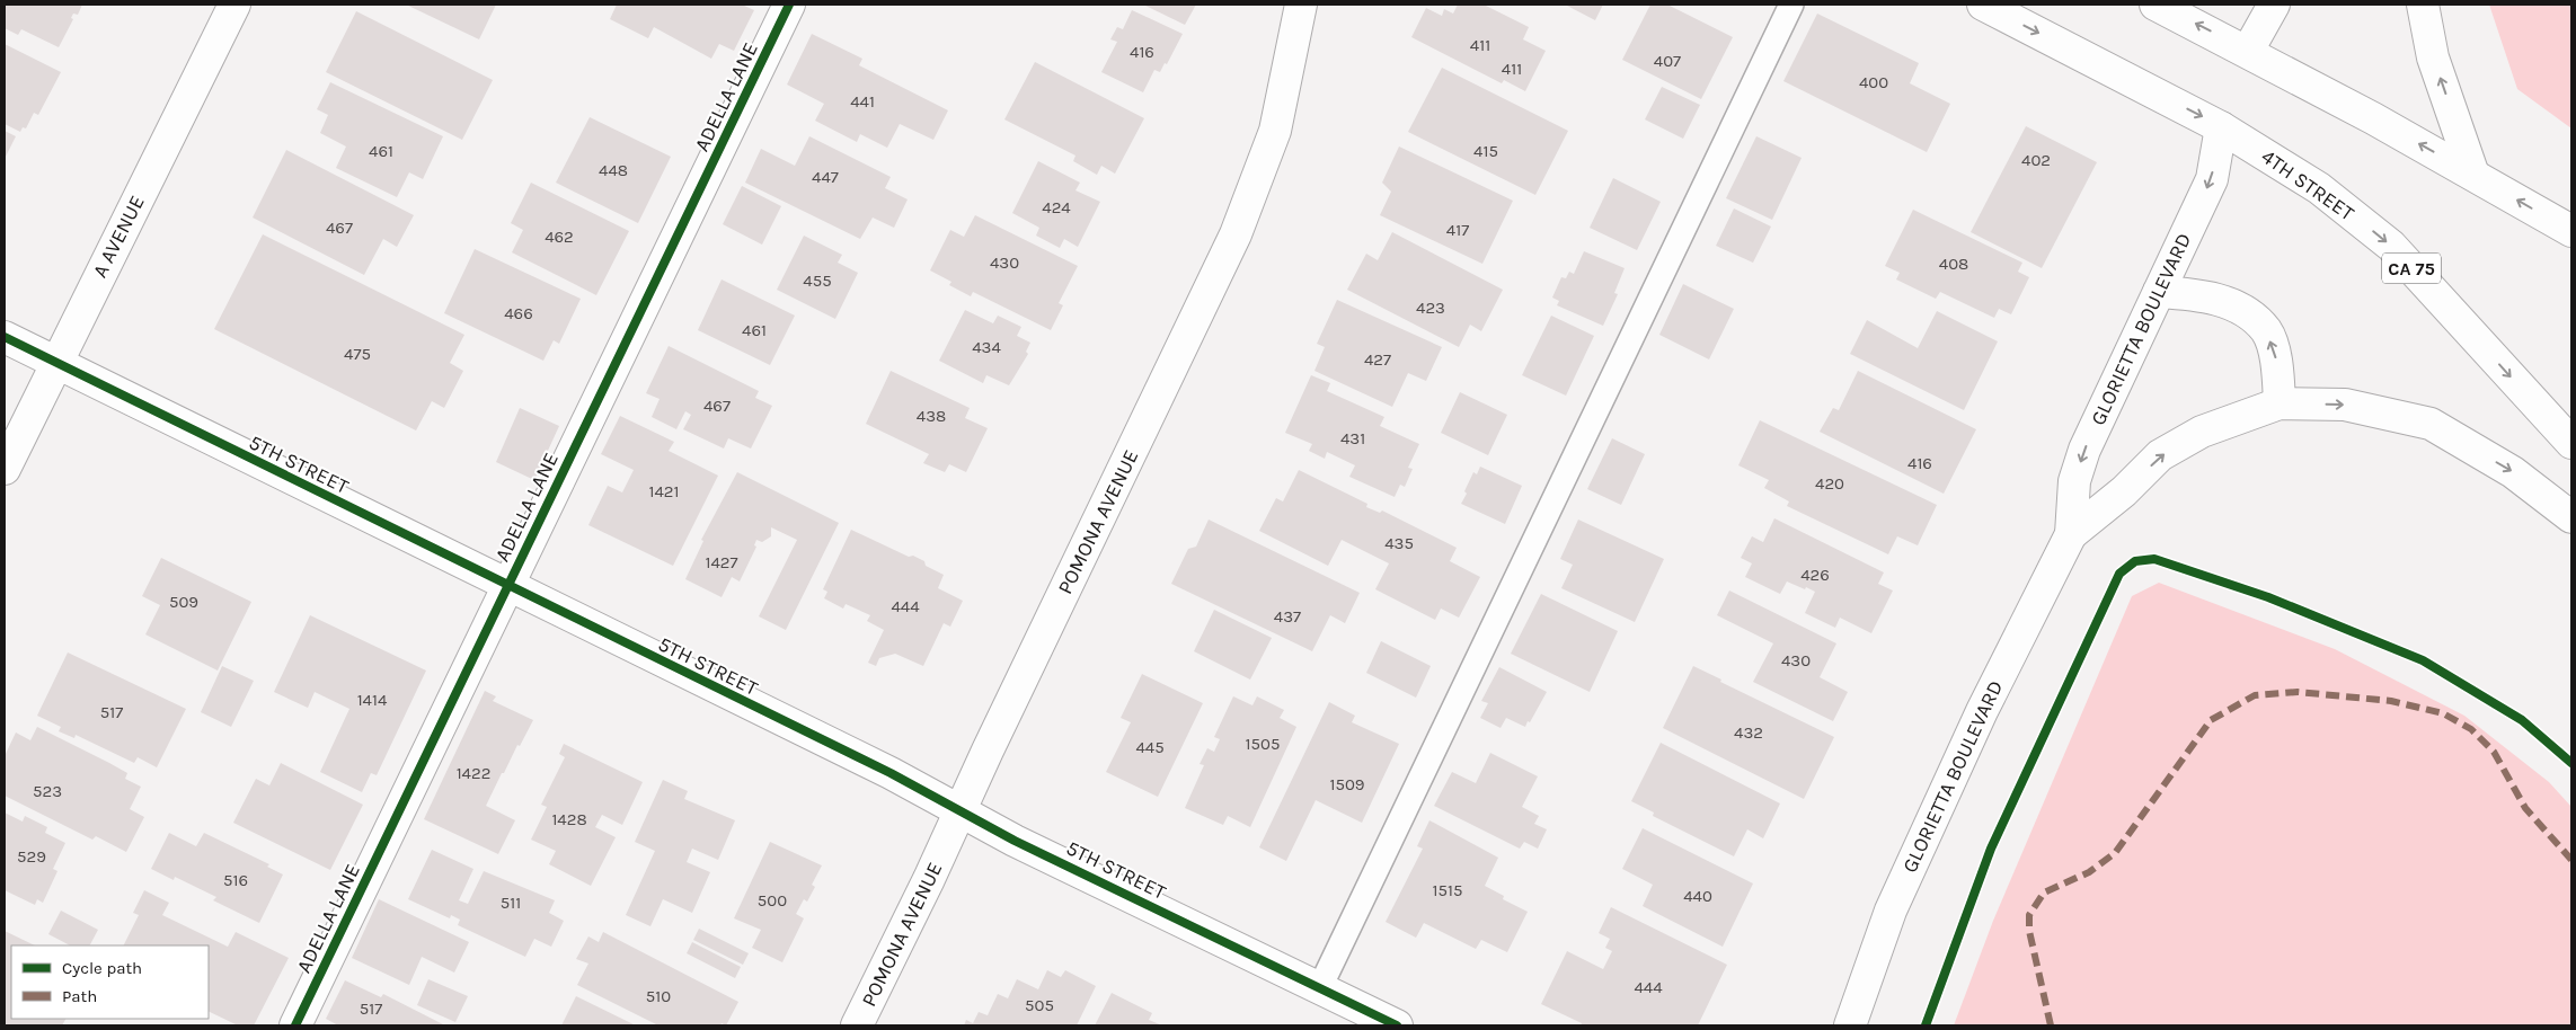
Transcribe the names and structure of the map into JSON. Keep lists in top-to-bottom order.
{
  "streets": {
    "main road": [
      "ADELLA LANE",
      "4TH STREET",
      "A AVENUE",
      "CA 75",
      "GLORIETTA BOULEVARD",
      "5TH STREET",
      "POMONA AVENUE"
    ]
  },
  "crossings": [
    ["ADELLA LANE", "5TH STREET"],
    ["4TH STREET", "GLORIETTA BOULEVARD"],
    ["A AVENUE", "5TH STREET"],
    ["5TH STREET", "POMONA AVENUE"]
  ],
  "house_numbers": [
    "411",
    "416",
    "407",
    "411",
    "400",
    "441",
    "461",
    "415",
    "402",
    "448",
    "447",
    "424",
    "467",
    "417",
    "462",
    "430",
    "408",
    "455",
    "423",
    "466",
    "461",
    "434",
    "475",
    "427",
    "467",
    "438",
    "431",
    "416",
    "420",
    "1421",
    "435",
    "1427",
    "426",
    "509",
    "444",
    "437",
    "430",
    "1414",
    "517",
    "432",
    "1505",
    "445",
    "1422",
    "1509",
    "523",
    "1428",
    "529",
    "516",
    "1515",
    "440",
    "500",
    "511",
    "444",
    "510",
    "505",
    "517"
  ],
  "legend": ["Cycle path", "Path"]
}
